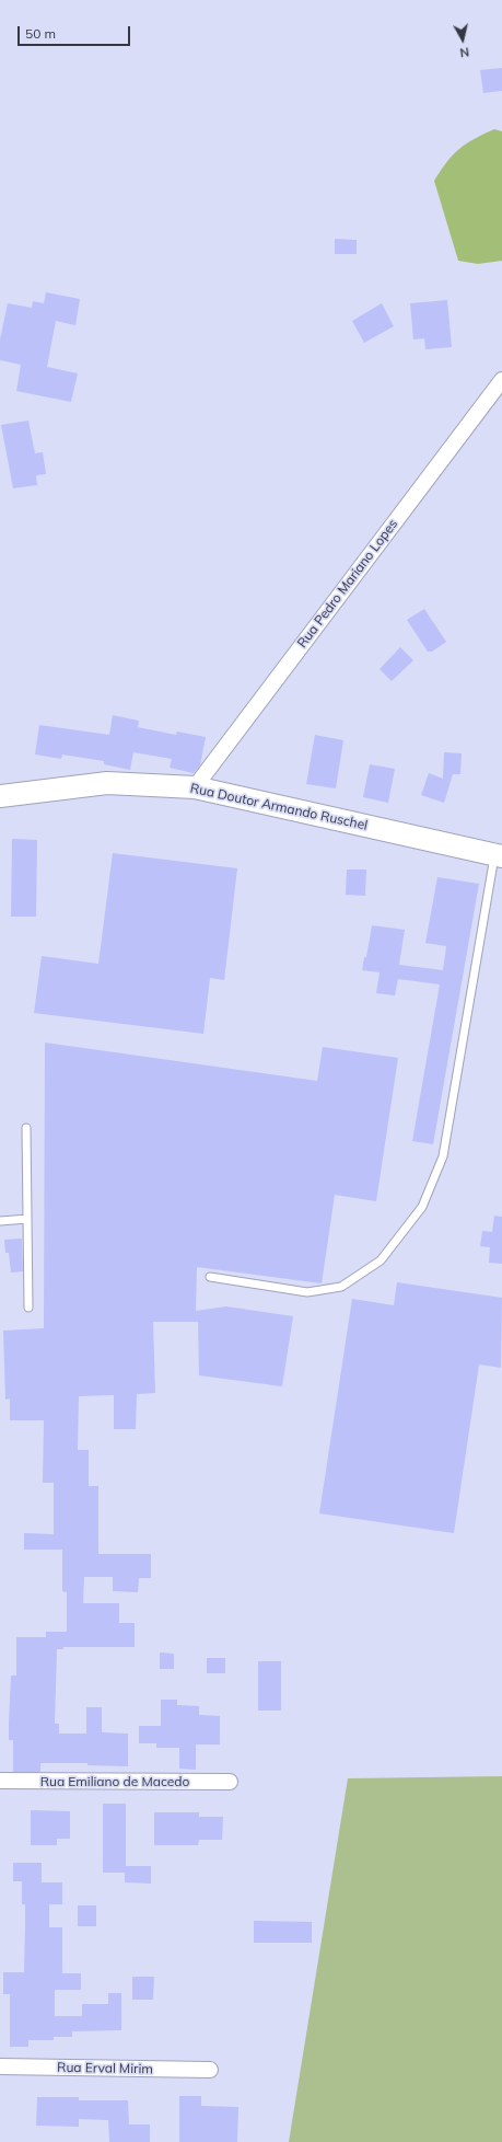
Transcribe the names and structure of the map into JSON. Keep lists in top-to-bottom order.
{
  "streets": {
    "main road": ["Rua Doutor Armando Ruschel"],
    "street": ["Rua Pedro Mariano Lopes", "Rua Emiliano de Macedo", "Rua Erval Mirim"]
  },
  "crossings": [
    ["Rua Pedro Mariano Lopes", "Rua Doutor Armando Ruschel"]
  ],
  "scale_bar": "50 m",
  "north": "bottom"
}
